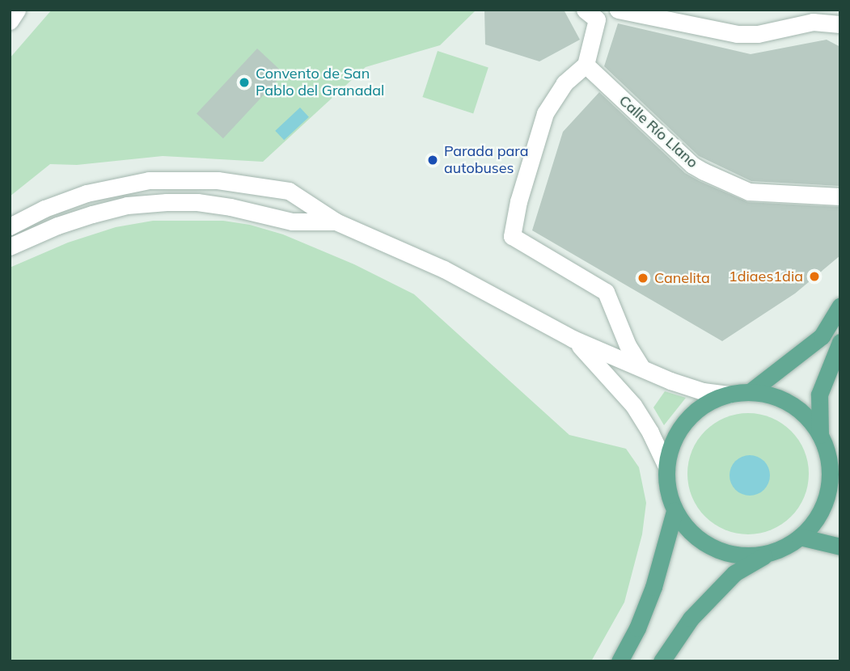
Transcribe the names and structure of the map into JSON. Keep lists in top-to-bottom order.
{
  "streets": {
    "street": ["Calle Río Llano"]
  },
  "places": [
    "Convento de San Pablo del Granadal",
    "Parada para autobuses",
    "1diaes1dia",
    "Canelita"
  ]
}
